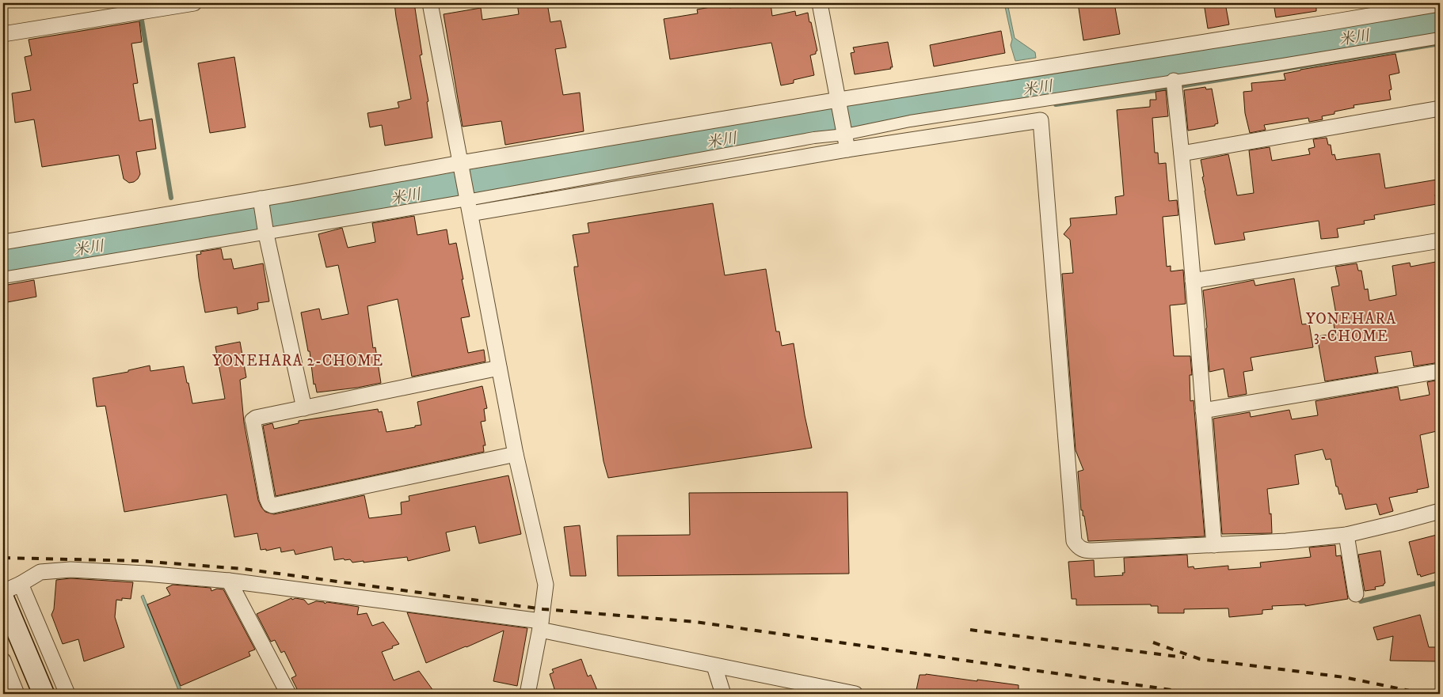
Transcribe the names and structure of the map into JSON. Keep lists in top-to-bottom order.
{
  "districts": ["YONEHARA 3-CHOME", "YONEHARA 2-CHOME"],
  "water": ["米川"]
}
